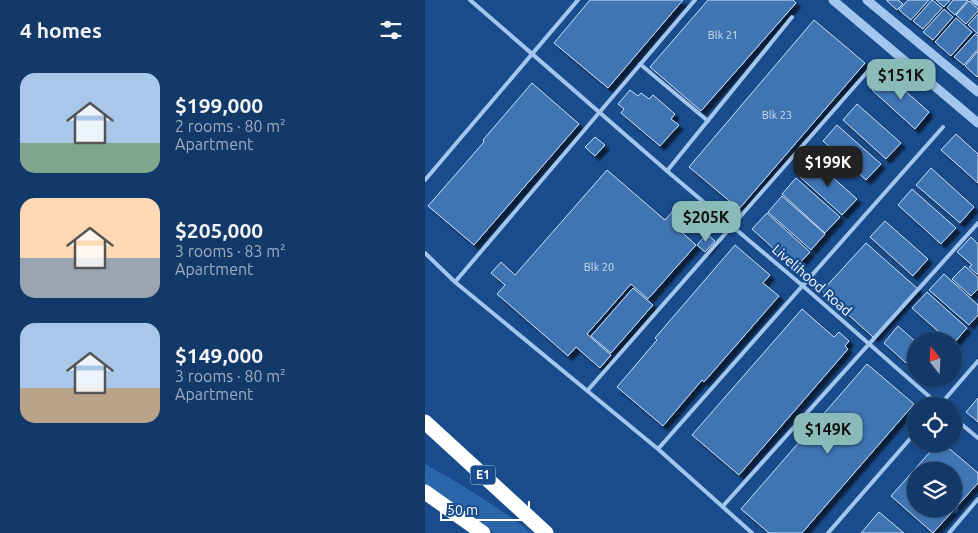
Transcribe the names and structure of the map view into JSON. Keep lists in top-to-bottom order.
{
  "streets": {
    "highway": ["E1"],
    "lane": ["Livelihood Road"]
  },
  "house_numbers": ["Blk 21", "Blk 23", "Blk 20"],
  "scale_bar": "50 m",
  "north": "top",
  "page": {
    "heading": "4 homes",
    "price": [
      "$151K",
      "$199K",
      "$205K",
      "$149K"
    ],
    "list": [
      {
        "name": "$199,000",
        "note": "2 rooms · 80 m² · Apartment"
      },
      {
        "name": "$205,000",
        "note": "3 rooms · 83 m² · Apartment"
      },
      {
        "name": "$149,000",
        "note": "3 rooms · 80 m² · Apartment"
      }
    ],
    "scale": "50 m"
  }
}
